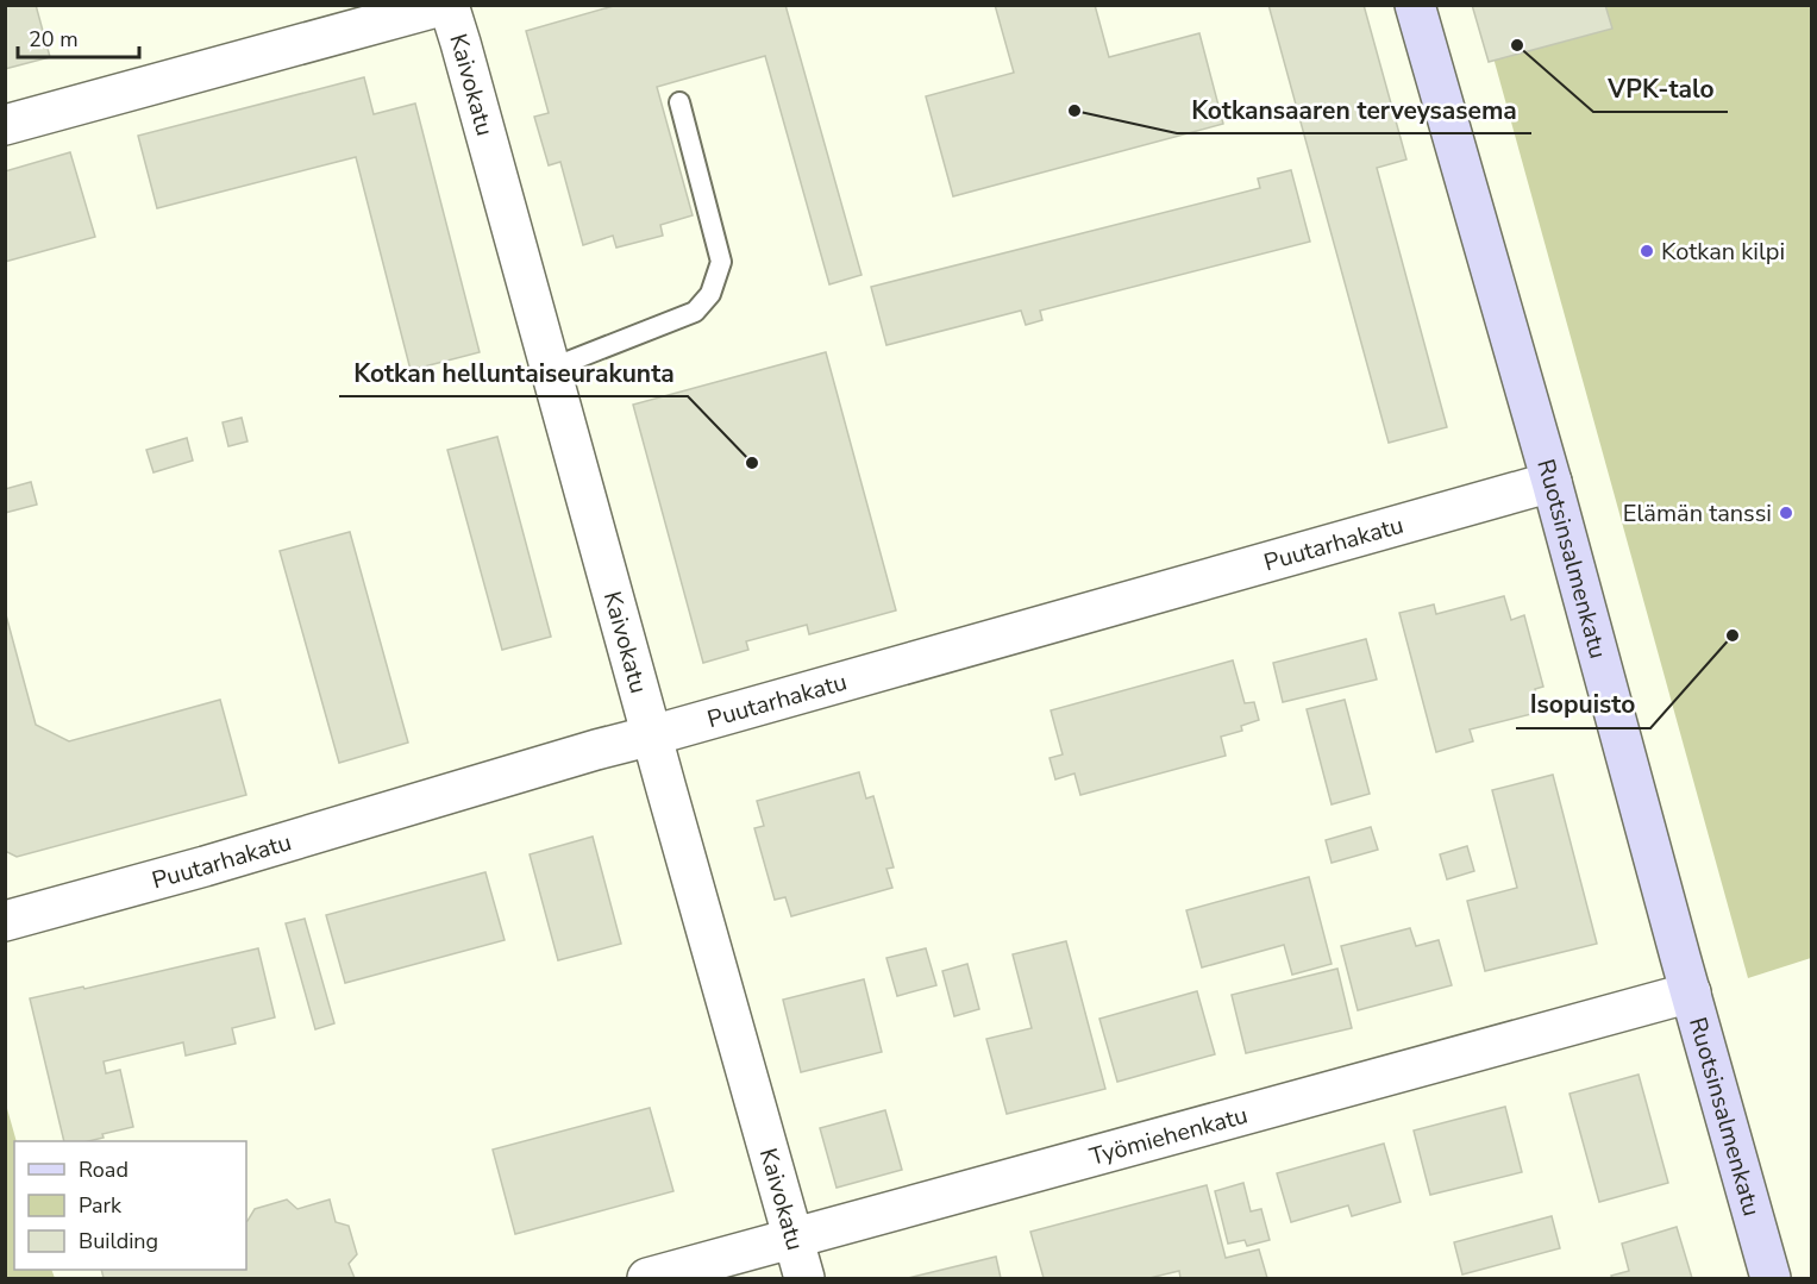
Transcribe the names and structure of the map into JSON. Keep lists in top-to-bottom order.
{
  "streets": {
    "street": [
      "Kaivokatu",
      "Puutarhakatu",
      "Ruotsinsalmenkatu",
      "Työmiehenkatu"
    ]
  },
  "crossings": [
    ["Kaivokatu", "Puutarhakatu"],
    ["Kaivokatu", "Työmiehenkatu"],
    ["Puutarhakatu", "Ruotsinsalmenkatu"],
    ["Ruotsinsalmenkatu", "Työmiehenkatu"]
  ],
  "places": [
    "VPK-talo",
    "Kotkansaaren terveysasema",
    "Kotkan kilpi",
    "Kotkan helluntaiseurakunta",
    "Elämän tanssi",
    "Isopuisto"
  ],
  "legend": ["Road", "Park", "Building"],
  "scale_bar": "20 m"
}
